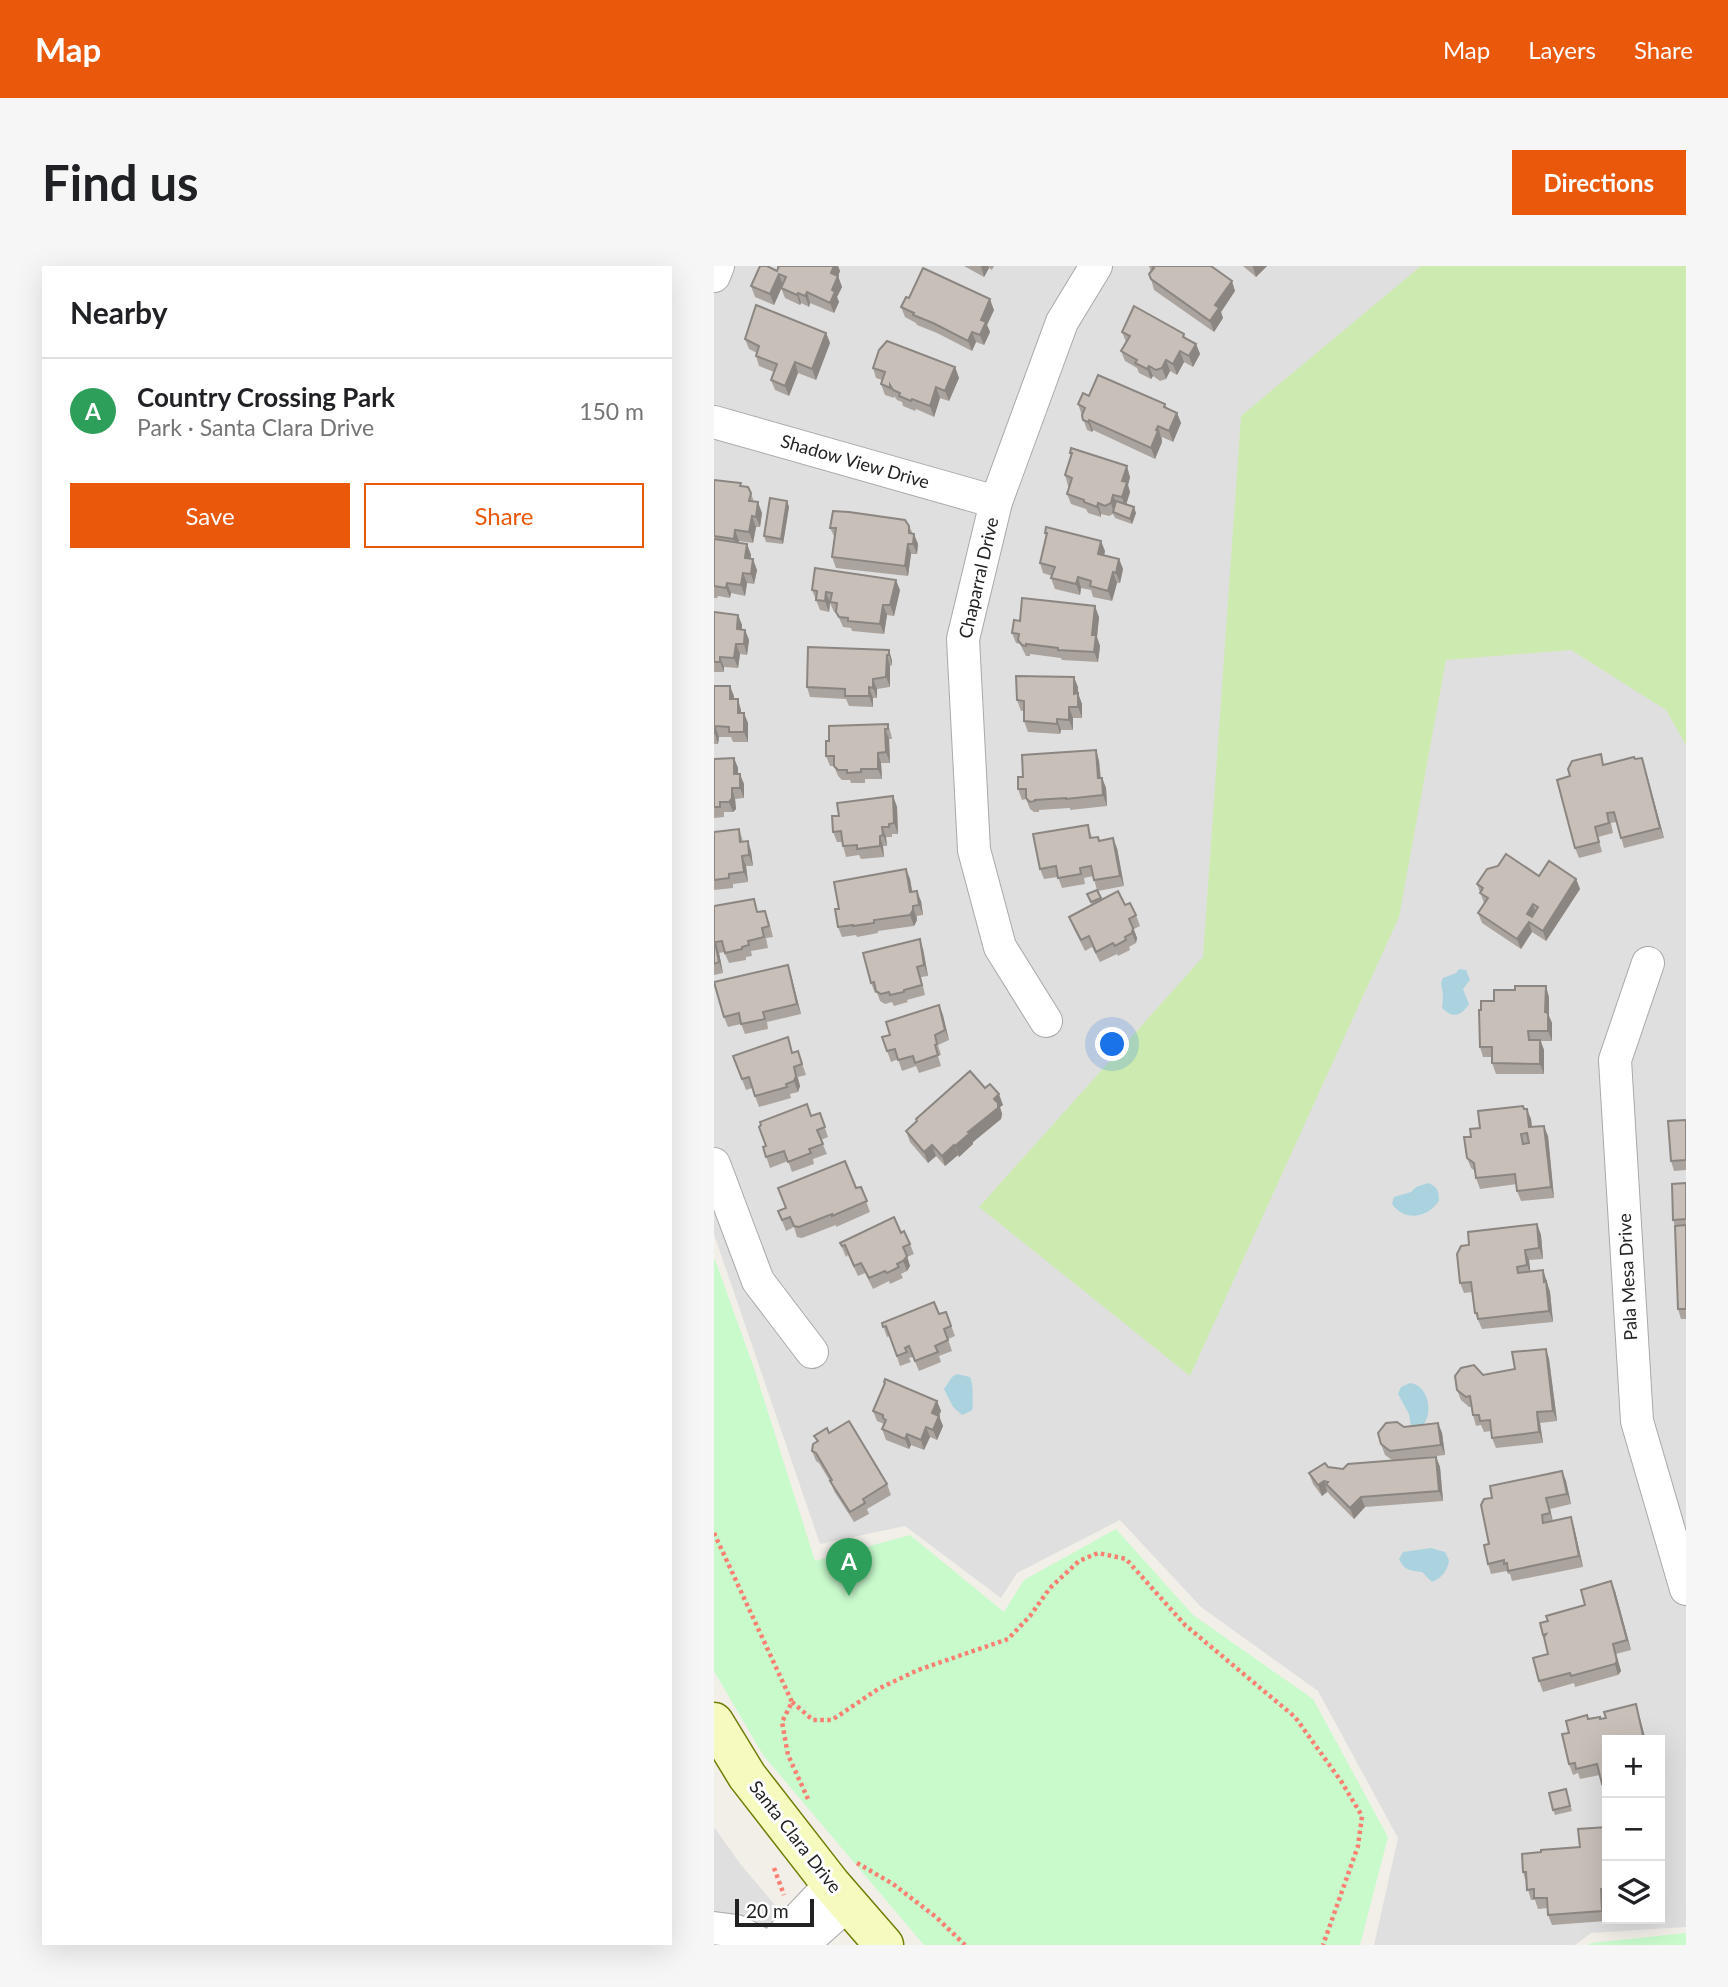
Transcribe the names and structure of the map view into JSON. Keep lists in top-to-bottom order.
{
  "streets": {
    "main road": ["Santa Clara Drive"],
    "street": ["Shadow View Drive", "Chaparral Drive", "Pala Mesa Drive"]
  },
  "crossings": [
    ["Shadow View Drive", "Chaparral Drive"]
  ],
  "scale_bar": "20 m",
  "page": {
    "header": "Map",
    "nav": ["Map", "Layers", "Share"],
    "buttons": [
      "Directions",
      ["Save", "Share"]
    ],
    "title": "Find us",
    "heading": "Nearby",
    "list": [
      {
        "mark": "A",
        "name": "Country Crossing Park",
        "note": "Park · Santa Clara Drive",
        "value": "150 m"
      }
    ],
    "pins": "A",
    "map_buttons": ["+", "−"],
    "scale": "20 m"
  }
}
